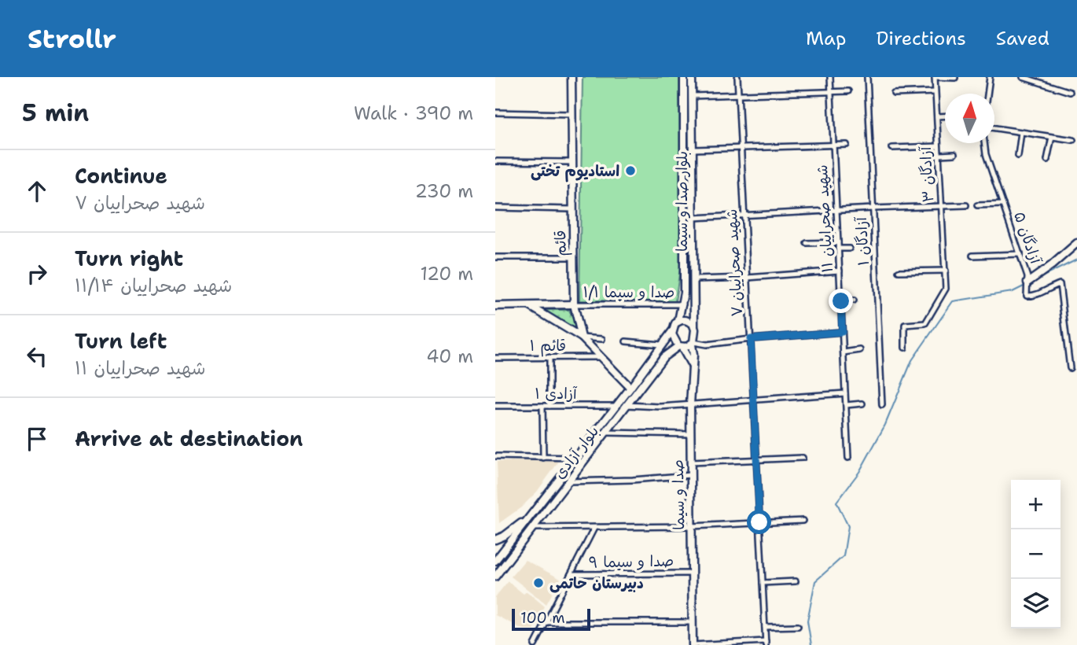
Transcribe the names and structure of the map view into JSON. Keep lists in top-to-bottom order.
{
  "streets": {
    "main road": [
      "بلوار صدا و سیما",
      "قائم",
      "بلوار آزادی",
      "صدا و سیما"
    ],
    "street": [
      "آزادگان ۳",
      "شهید صحراییان ۱۱",
      "آزادگان ۵",
      "آزادگان ۱",
      "شهید صحراییان ۷",
      "صدا و سیما ۱/۱",
      "قائم ۱",
      "آزادی ۱",
      "صدا و سیما ۹"
    ]
  },
  "crossings": [
    ["بلوار صدا و سیما", "صدا و سیما ۱/۱"],
    ["بلوار صدا و سیما", "بلوار آزادی"],
    ["بلوار صدا و سیما", "صدا و سیما"],
    ["قائم", "صدا و سیما ۱/۱"],
    ["آزادی ۱", "بلوار آزادی"],
    ["بلوار آزادی", "صدا و سیما"],
    ["صدا و سیما", "صدا و سیما ۹"]
  ],
  "places": ["استادیوم تختی", "دبیرستان حاتمی"],
  "scale_bar": "100 m",
  "north": "top",
  "page": {
    "header": "Strollr",
    "nav": ["Map", "Directions", "Saved"],
    "heading": ["5 min", "Walk · 390 m"],
    "list": [
      ["Continue", "شهید صحراییان ۷", "230 m"],
      ["Turn right", "شهید صحراییان ۱۱/۱۴", "120 m"],
      ["Turn left", "شهید صحراییان ۱۱", "40 m"],
      "Arrive at destination"
    ],
    "map_buttons": ["+", "−"],
    "scale": "100 m"
  }
}
